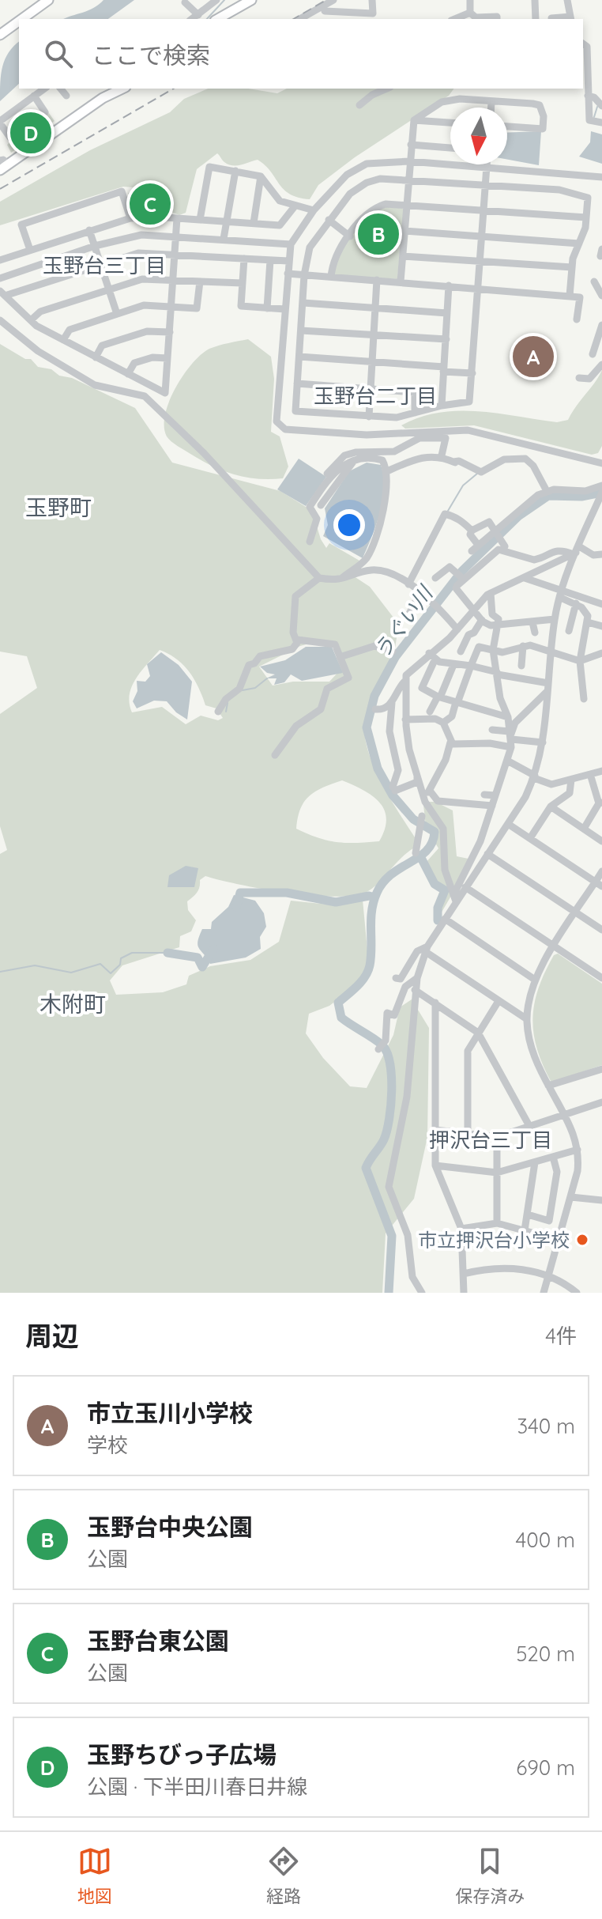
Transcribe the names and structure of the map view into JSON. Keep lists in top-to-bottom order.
{
  "districts": [
    "玉野台三丁目",
    "玉野台二丁目",
    "玉野町",
    "木附町",
    "押沢台三丁目"
  ],
  "water": ["うぐい川"],
  "places": ["市立押沢台小学校"],
  "north": "bottom",
  "page": {
    "search": "ここで検索",
    "pins": [
      "D",
      "C",
      "B",
      "A"
    ],
    "heading": ["周辺", "4件"],
    "list": [
      {
        "mark": "A",
        "name": "市立玉川小学校",
        "note": "学校",
        "value": "340 m"
      },
      {
        "mark": "B",
        "name": "玉野台中央公園",
        "note": "公園",
        "value": "400 m"
      },
      {
        "mark": "C",
        "name": "玉野台東公園",
        "note": "公園",
        "value": "520 m"
      },
      {
        "mark": "D",
        "name": "玉野ちびっ子広場",
        "note": "公園 · 下半田川春日井線",
        "value": "690 m"
      }
    ],
    "nav": ["地図", "経路", "保存済み"]
  }
}
